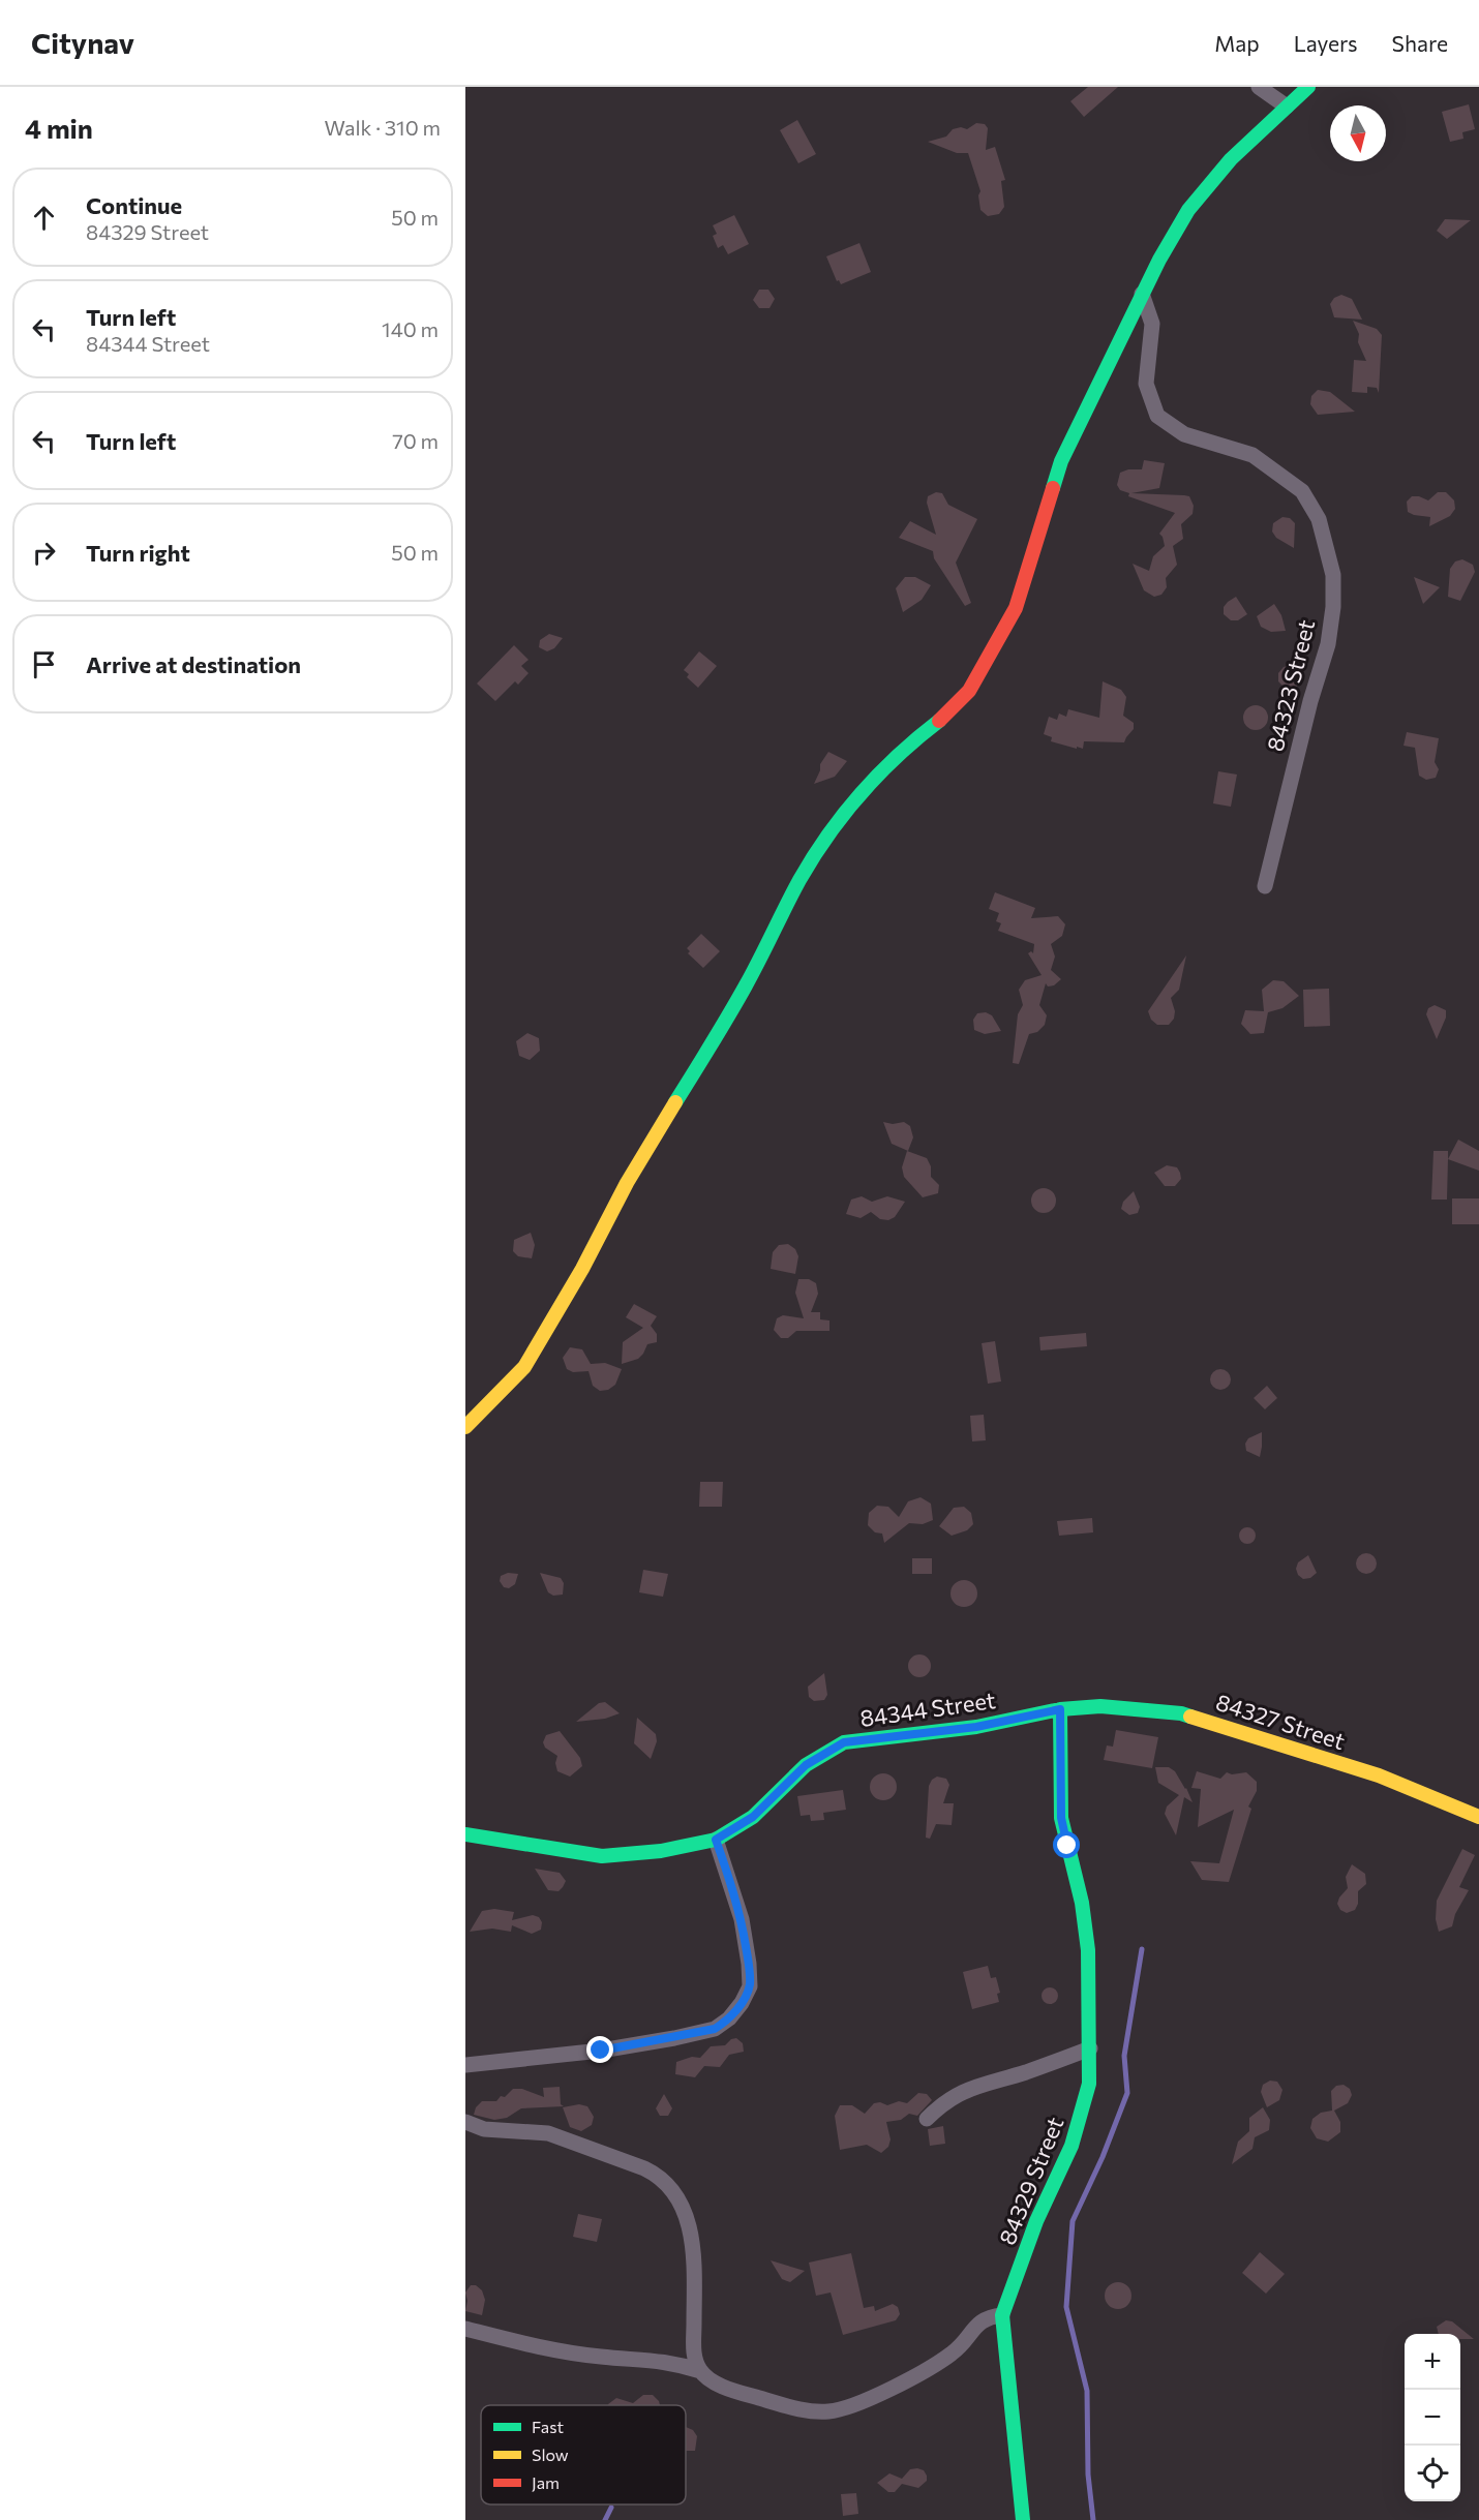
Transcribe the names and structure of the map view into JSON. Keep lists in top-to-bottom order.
{
  "streets": {
    "street": [
      "84323 Street",
      "84344 Street",
      "84327 Street",
      "84329 Street"
    ]
  },
  "crossings": [
    ["84344 Street", "84327 Street"],
    ["84344 Street", "84329 Street"],
    ["84327 Street", "84329 Street"]
  ],
  "legend": ["Fast", "Slow", "Jam"],
  "north": "bottom",
  "page": {
    "header": "Citynav",
    "nav": ["Map", "Layers", "Share"],
    "heading": ["4 min", "Walk · 310 m"],
    "list": [
      ["Continue", "84329 Street", "50 m"],
      ["Turn left", "84344 Street", "140 m"],
      ["Turn left", "70 m"],
      ["Turn right", "50 m"],
      "Arrive at destination"
    ],
    "map_buttons": ["+", "−"]
  }
}
